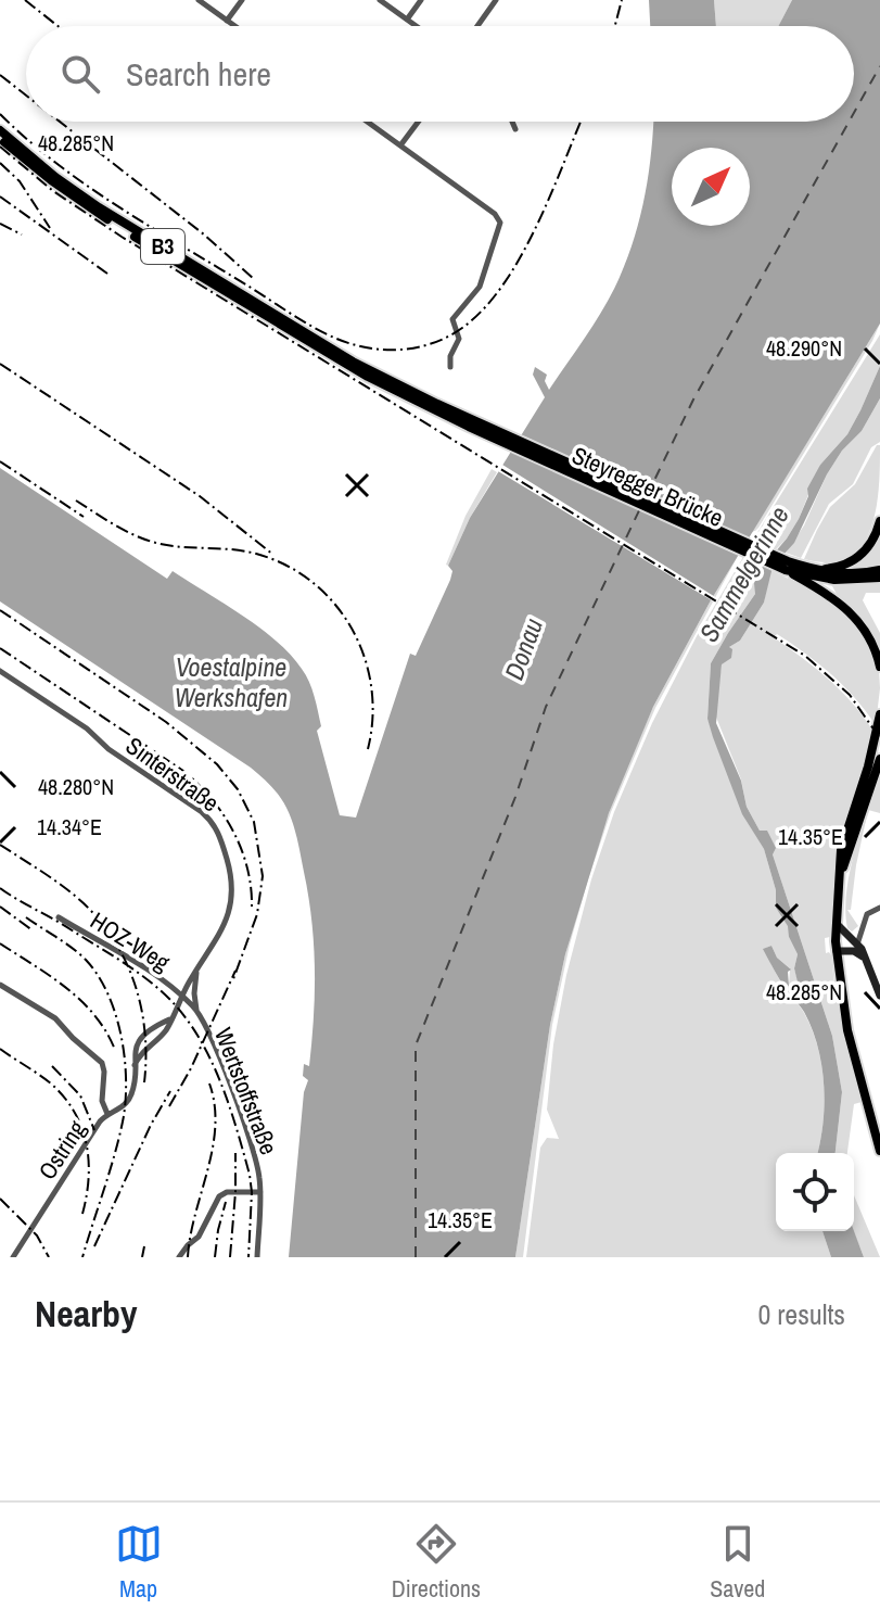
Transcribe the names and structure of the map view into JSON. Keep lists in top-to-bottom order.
{
  "streets": {
    "main road": ["B3", "Steyregger Brücke"],
    "street": [
      "Sinterstraße",
      "HOZ-Weg",
      "Wertstoffstraße",
      "Ostring"
    ]
  },
  "crossings": [
    ["B3", "Steyregger Brücke"],
    ["Sinterstraße", "HOZ-Weg"],
    ["Sinterstraße", "Wertstoffstraße"],
    ["Sinterstraße", "Ostring"],
    ["HOZ-Weg", "Wertstoffstraße"],
    ["HOZ-Weg", "Ostring"],
    ["Wertstoffstraße", "Ostring"]
  ],
  "water": ["Sammelgerinne", "Donau", "Voestalpine Werkshafen"],
  "north": "top right",
  "page": {
    "search": "Search here",
    "heading": ["Nearby", "0 results"],
    "nav": ["Map", "Directions", "Saved"]
  },
  "coordinates": [
    "48.285°N",
    "48.290°N",
    "48.280°N",
    "14.34°E",
    "14.35°E"
  ]
}
